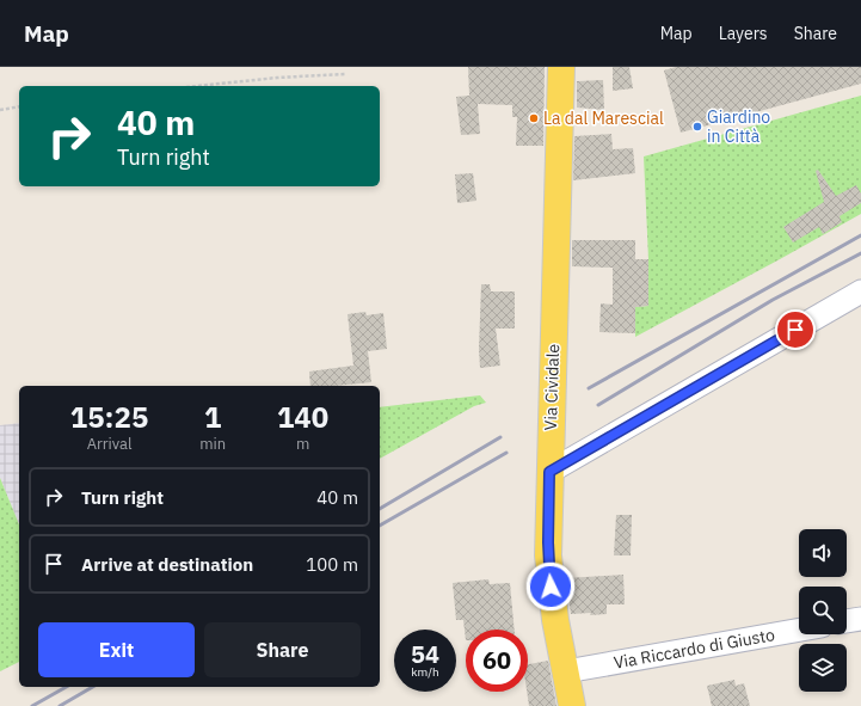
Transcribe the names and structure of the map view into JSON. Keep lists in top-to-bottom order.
{
  "streets": {
    "main road": ["Via Cividale"],
    "street": ["Via Riccardo di Giusto"]
  },
  "crossings": [
    ["Via Cividale", "Via Riccardo di Giusto"]
  ],
  "places": ["La dal Marescial", "Giardino in Città"],
  "page": {
    "header": "Map",
    "nav": ["Map", "Layers", "Share"],
    "turn": ["40 m", "Turn right"],
    "eta": [
      "15:25",
      "Arrival",
      "1",
      "min",
      "140",
      "m"
    ],
    "list": [
      {
        "name": "Turn right",
        "value": "40 m"
      },
      {
        "name": "Arrive at destination",
        "value": "100 m"
      }
    ],
    "buttons": ["Exit", "Share"],
    "speed": "54 km/h",
    "limit": "60"
  }
}
